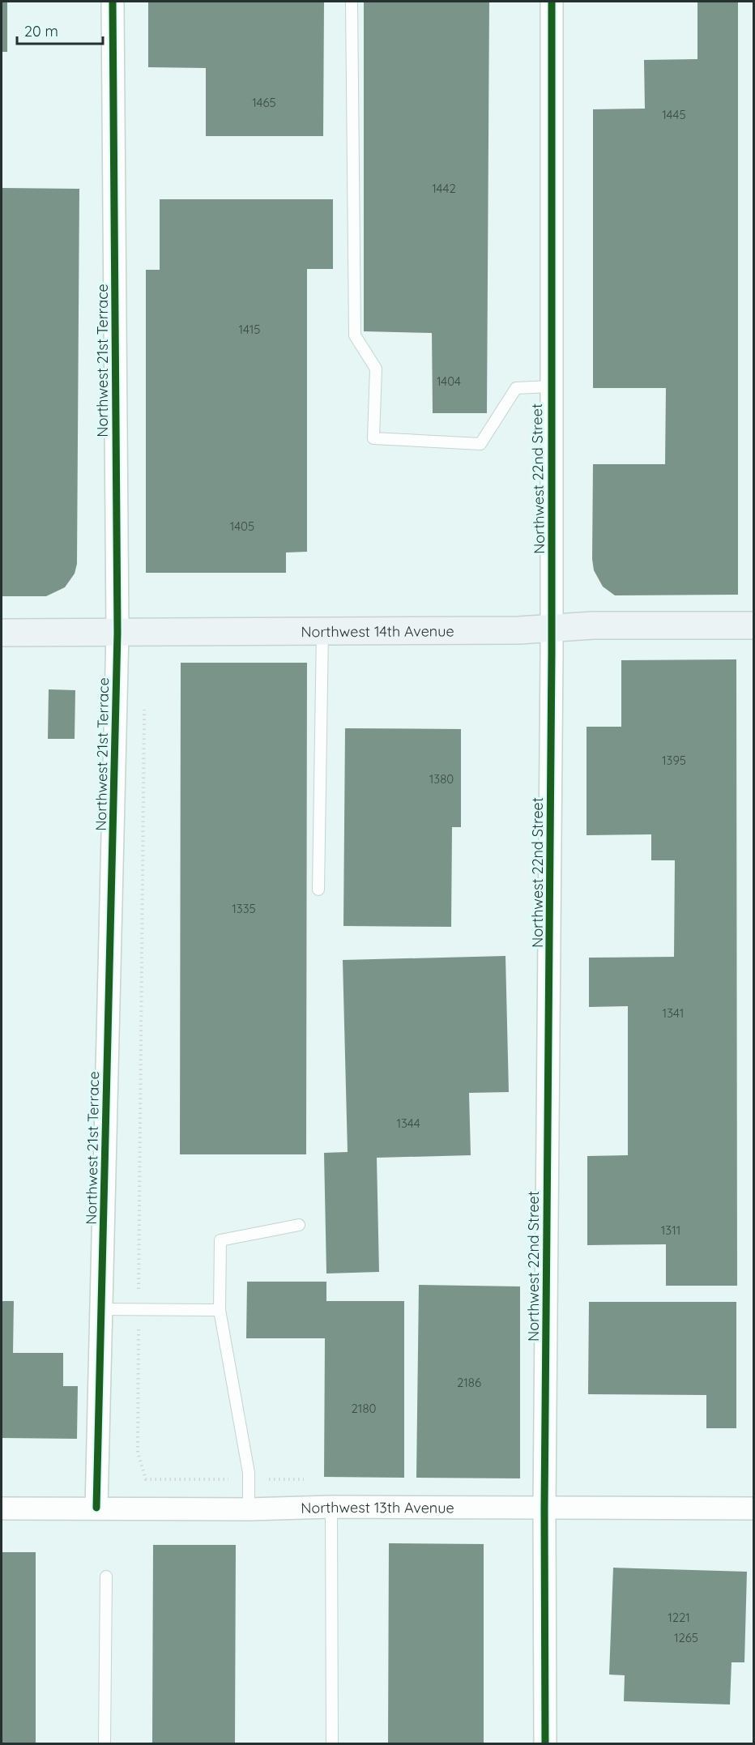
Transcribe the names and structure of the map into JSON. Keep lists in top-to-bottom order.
{
  "streets": {
    "street": [
      "Northwest 21st Terrace",
      "Northwest 22nd Street",
      "Northwest 14th Avenue",
      "Northwest 13th Avenue"
    ]
  },
  "crossings": [
    ["Northwest 21st Terrace", "Northwest 14th Avenue"],
    ["Northwest 21st Terrace", "Northwest 13th Avenue"],
    ["Northwest 22nd Street", "Northwest 14th Avenue"],
    ["Northwest 22nd Street", "Northwest 13th Avenue"]
  ],
  "house_numbers": [
    "1465",
    "1445",
    "1442",
    "1415",
    "1404",
    "1405",
    "1395",
    "1380",
    "1335",
    "1341",
    "1344",
    "1311",
    "2186",
    "2180",
    "1221",
    "1265"
  ],
  "scale_bar": "20 m"
}
